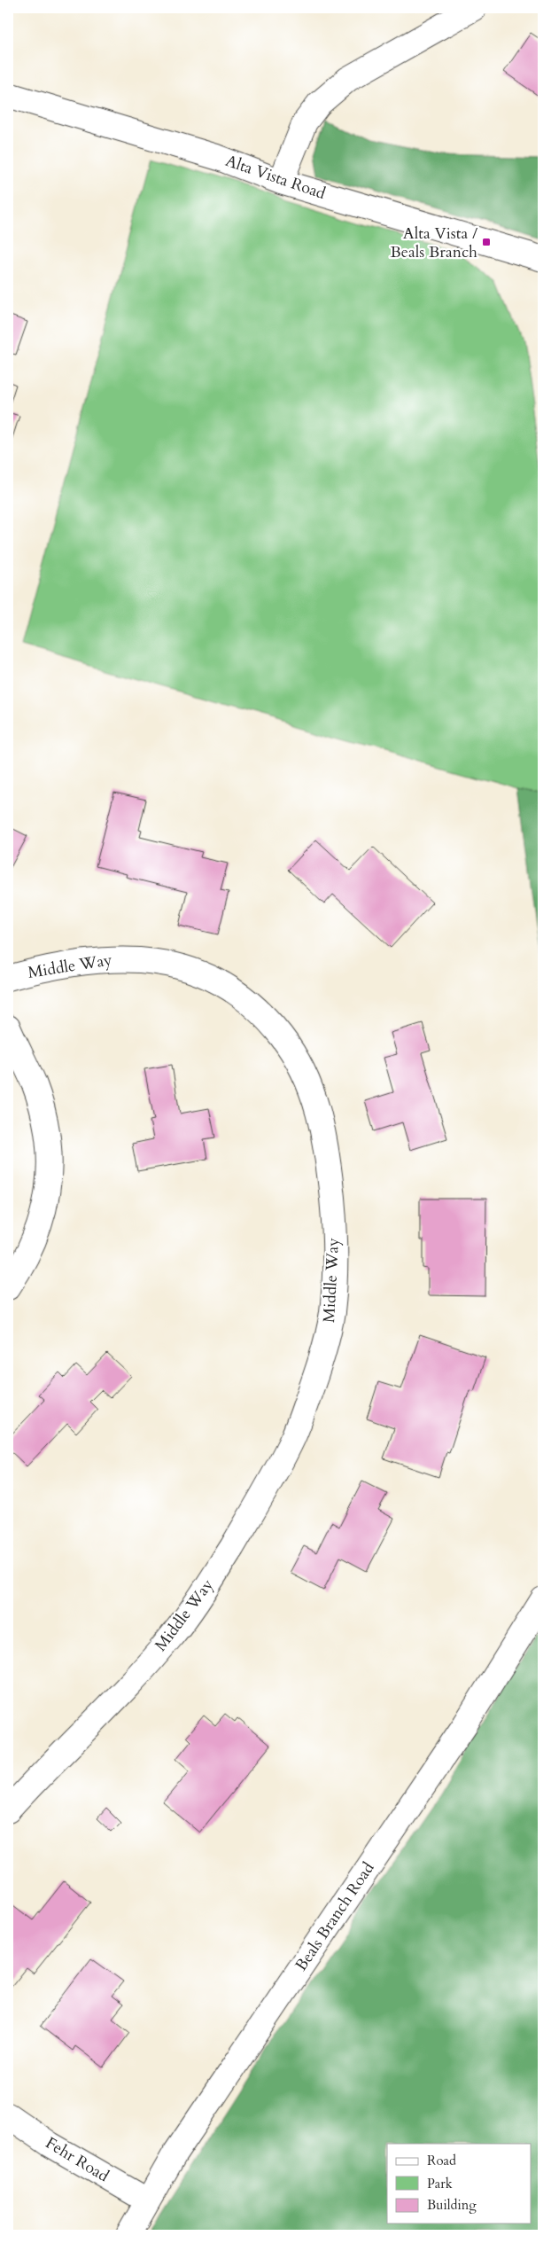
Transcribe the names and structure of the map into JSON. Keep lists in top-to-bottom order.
{
  "streets": {
    "street": [
      "Alta Vista Road",
      "Middle Way",
      "Beals Branch Road",
      "Fehr Road"
    ]
  },
  "crossings": [
    ["Beals Branch Road", "Fehr Road"]
  ],
  "places": {
    "transit": ["Alta Vista / Beals Branch"]
  },
  "legend": ["Road", "Park", "Building"]
}
